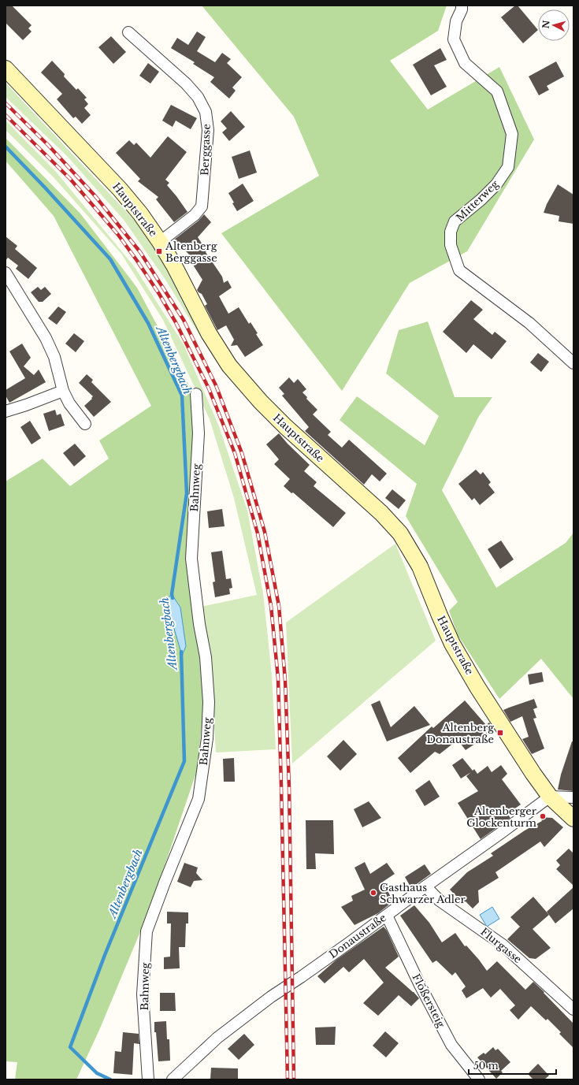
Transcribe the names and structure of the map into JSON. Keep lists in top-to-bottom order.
{
  "streets": {
    "main road": ["Hauptstraße"],
    "street": [
      "Berggasse",
      "Mitterweg",
      "Bahnweg",
      "Donaustraße",
      "Flurgasse",
      "Flößersteig"
    ]
  },
  "crossings": [
    ["Berggasse", "Hauptstraße"],
    ["Hauptstraße", "Donaustraße"],
    ["Donaustraße", "Flurgasse"],
    ["Donaustraße", "Flößersteig"]
  ],
  "water": ["Altenbergbach"],
  "places": {
    "transit": ["Altenberg Berggasse", "Altenberg Donaustraße"],
    "other": ["Altenberger Glockenturm", "Gasthaus Schwarzer Adler"]
  },
  "scale_bar": "50 m",
  "north": "left"
}
